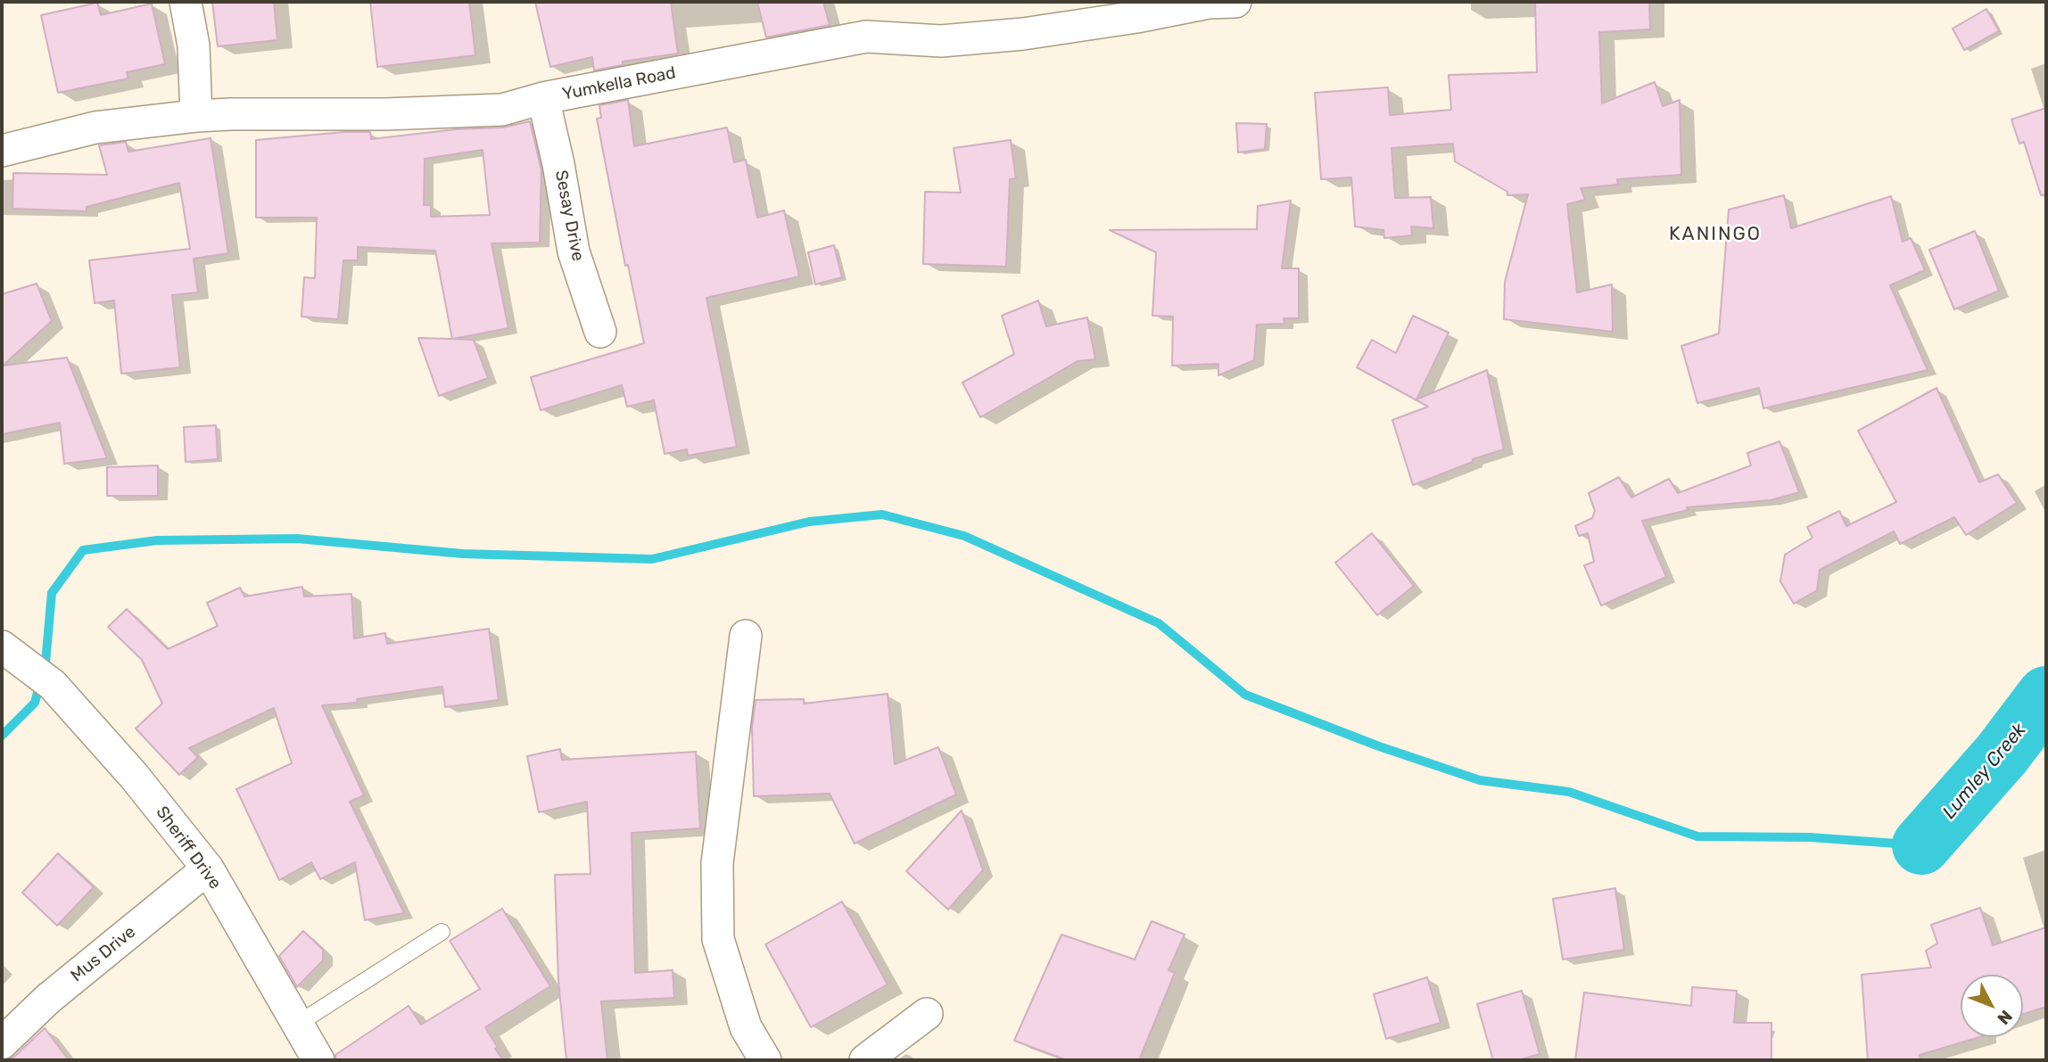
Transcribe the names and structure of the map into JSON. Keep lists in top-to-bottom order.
{
  "streets": {
    "street": [
      "Yumkella Road",
      "Sesay Drive",
      "Sheriff Drive",
      "Mus Drive"
    ]
  },
  "crossings": [
    ["Yumkella Road", "Sesay Drive"],
    ["Sheriff Drive", "Mus Drive"]
  ],
  "districts": ["KANINGO"],
  "water": ["Lumley Creek"],
  "north": "bottom right"
}
